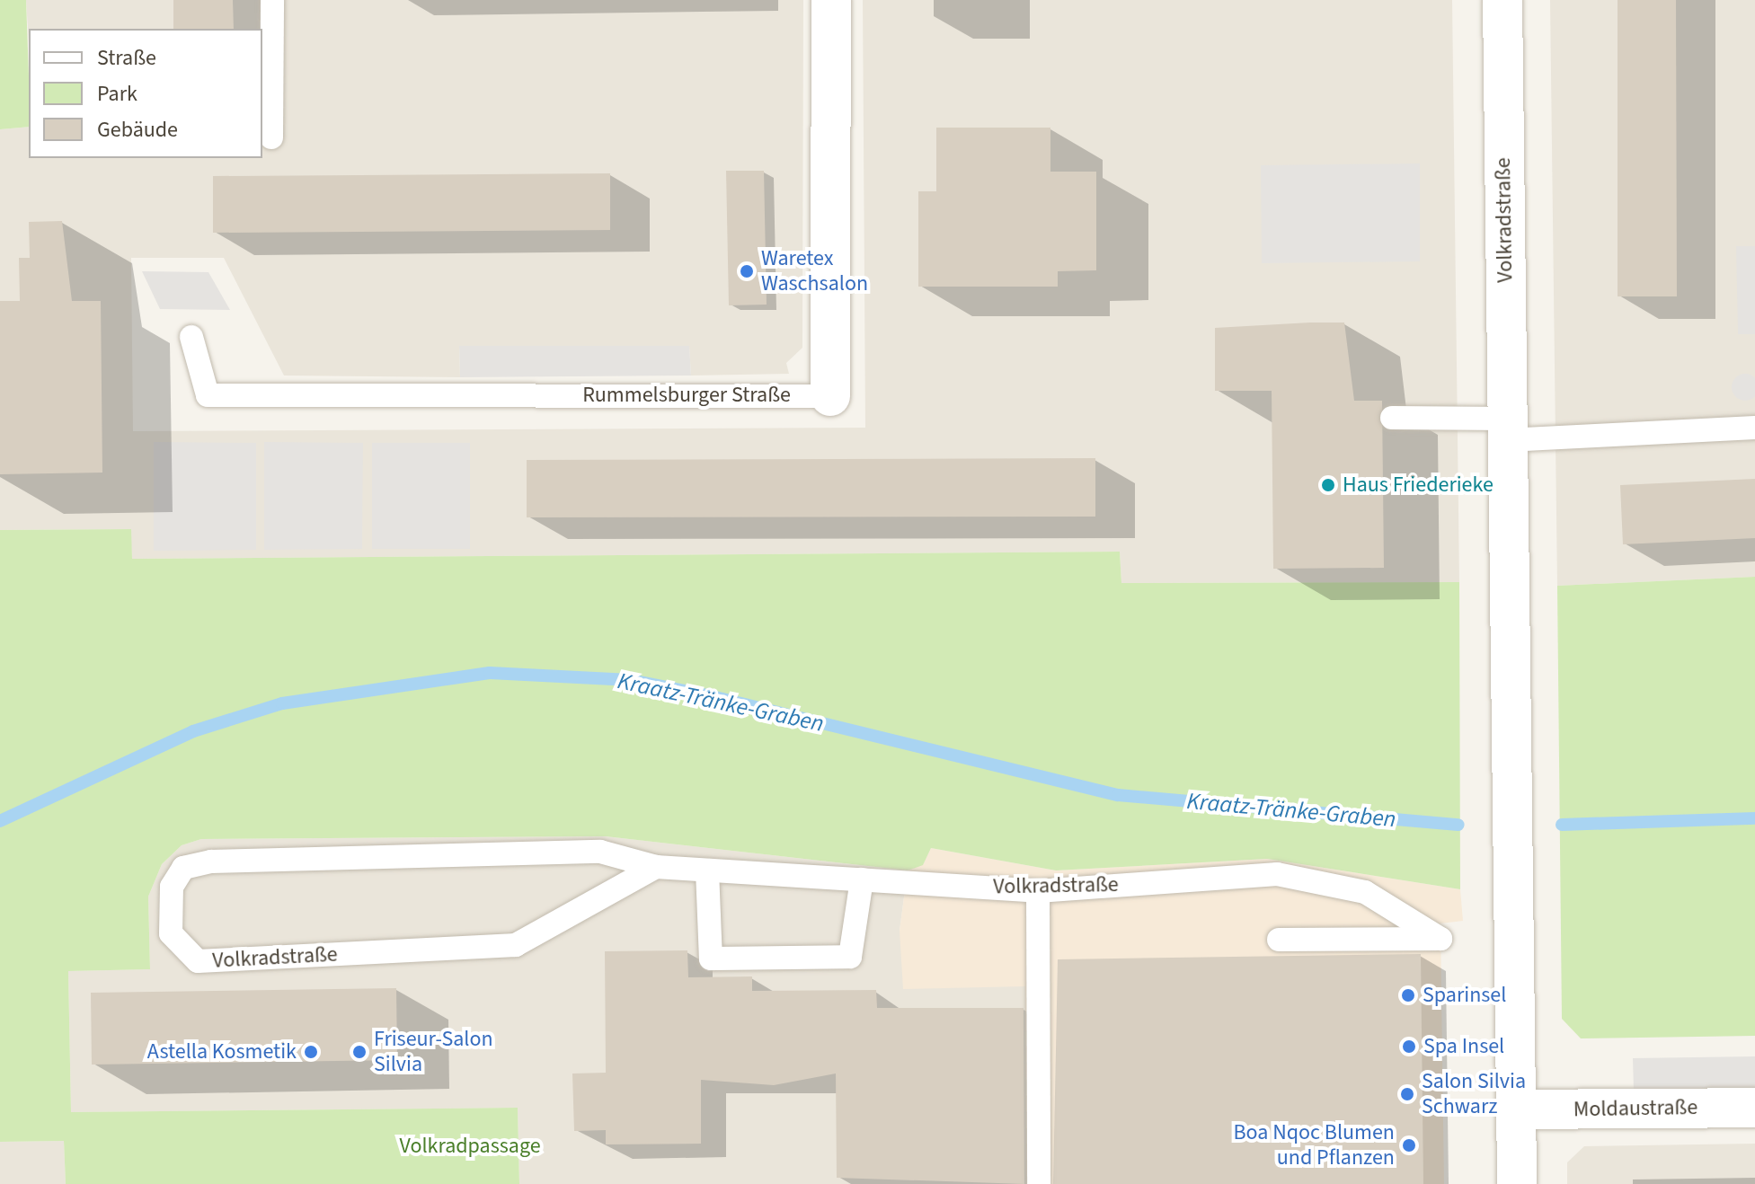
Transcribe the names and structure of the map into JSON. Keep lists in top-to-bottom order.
{
  "streets": {
    "street": ["Volkradstraße", "Rummelsburger Straße", "Moldaustraße"]
  },
  "crossings": [
    ["Volkradstraße", "Moldaustraße"]
  ],
  "water": ["Kraatz-Tränke-Graben"],
  "parks": ["Volkradpassage"],
  "places": [
    "Waretex Waschsalon",
    "Haus Friederieke",
    "Sparinsel",
    "Spa Insel",
    "Astella Kosmetik",
    "Friseur-Salon Silvia",
    "Salon Silvia Schwarz",
    "Boa Nqoc Blumen und Pflanzen"
  ],
  "legend": ["Straße", "Park", "Gebäude"]
}
